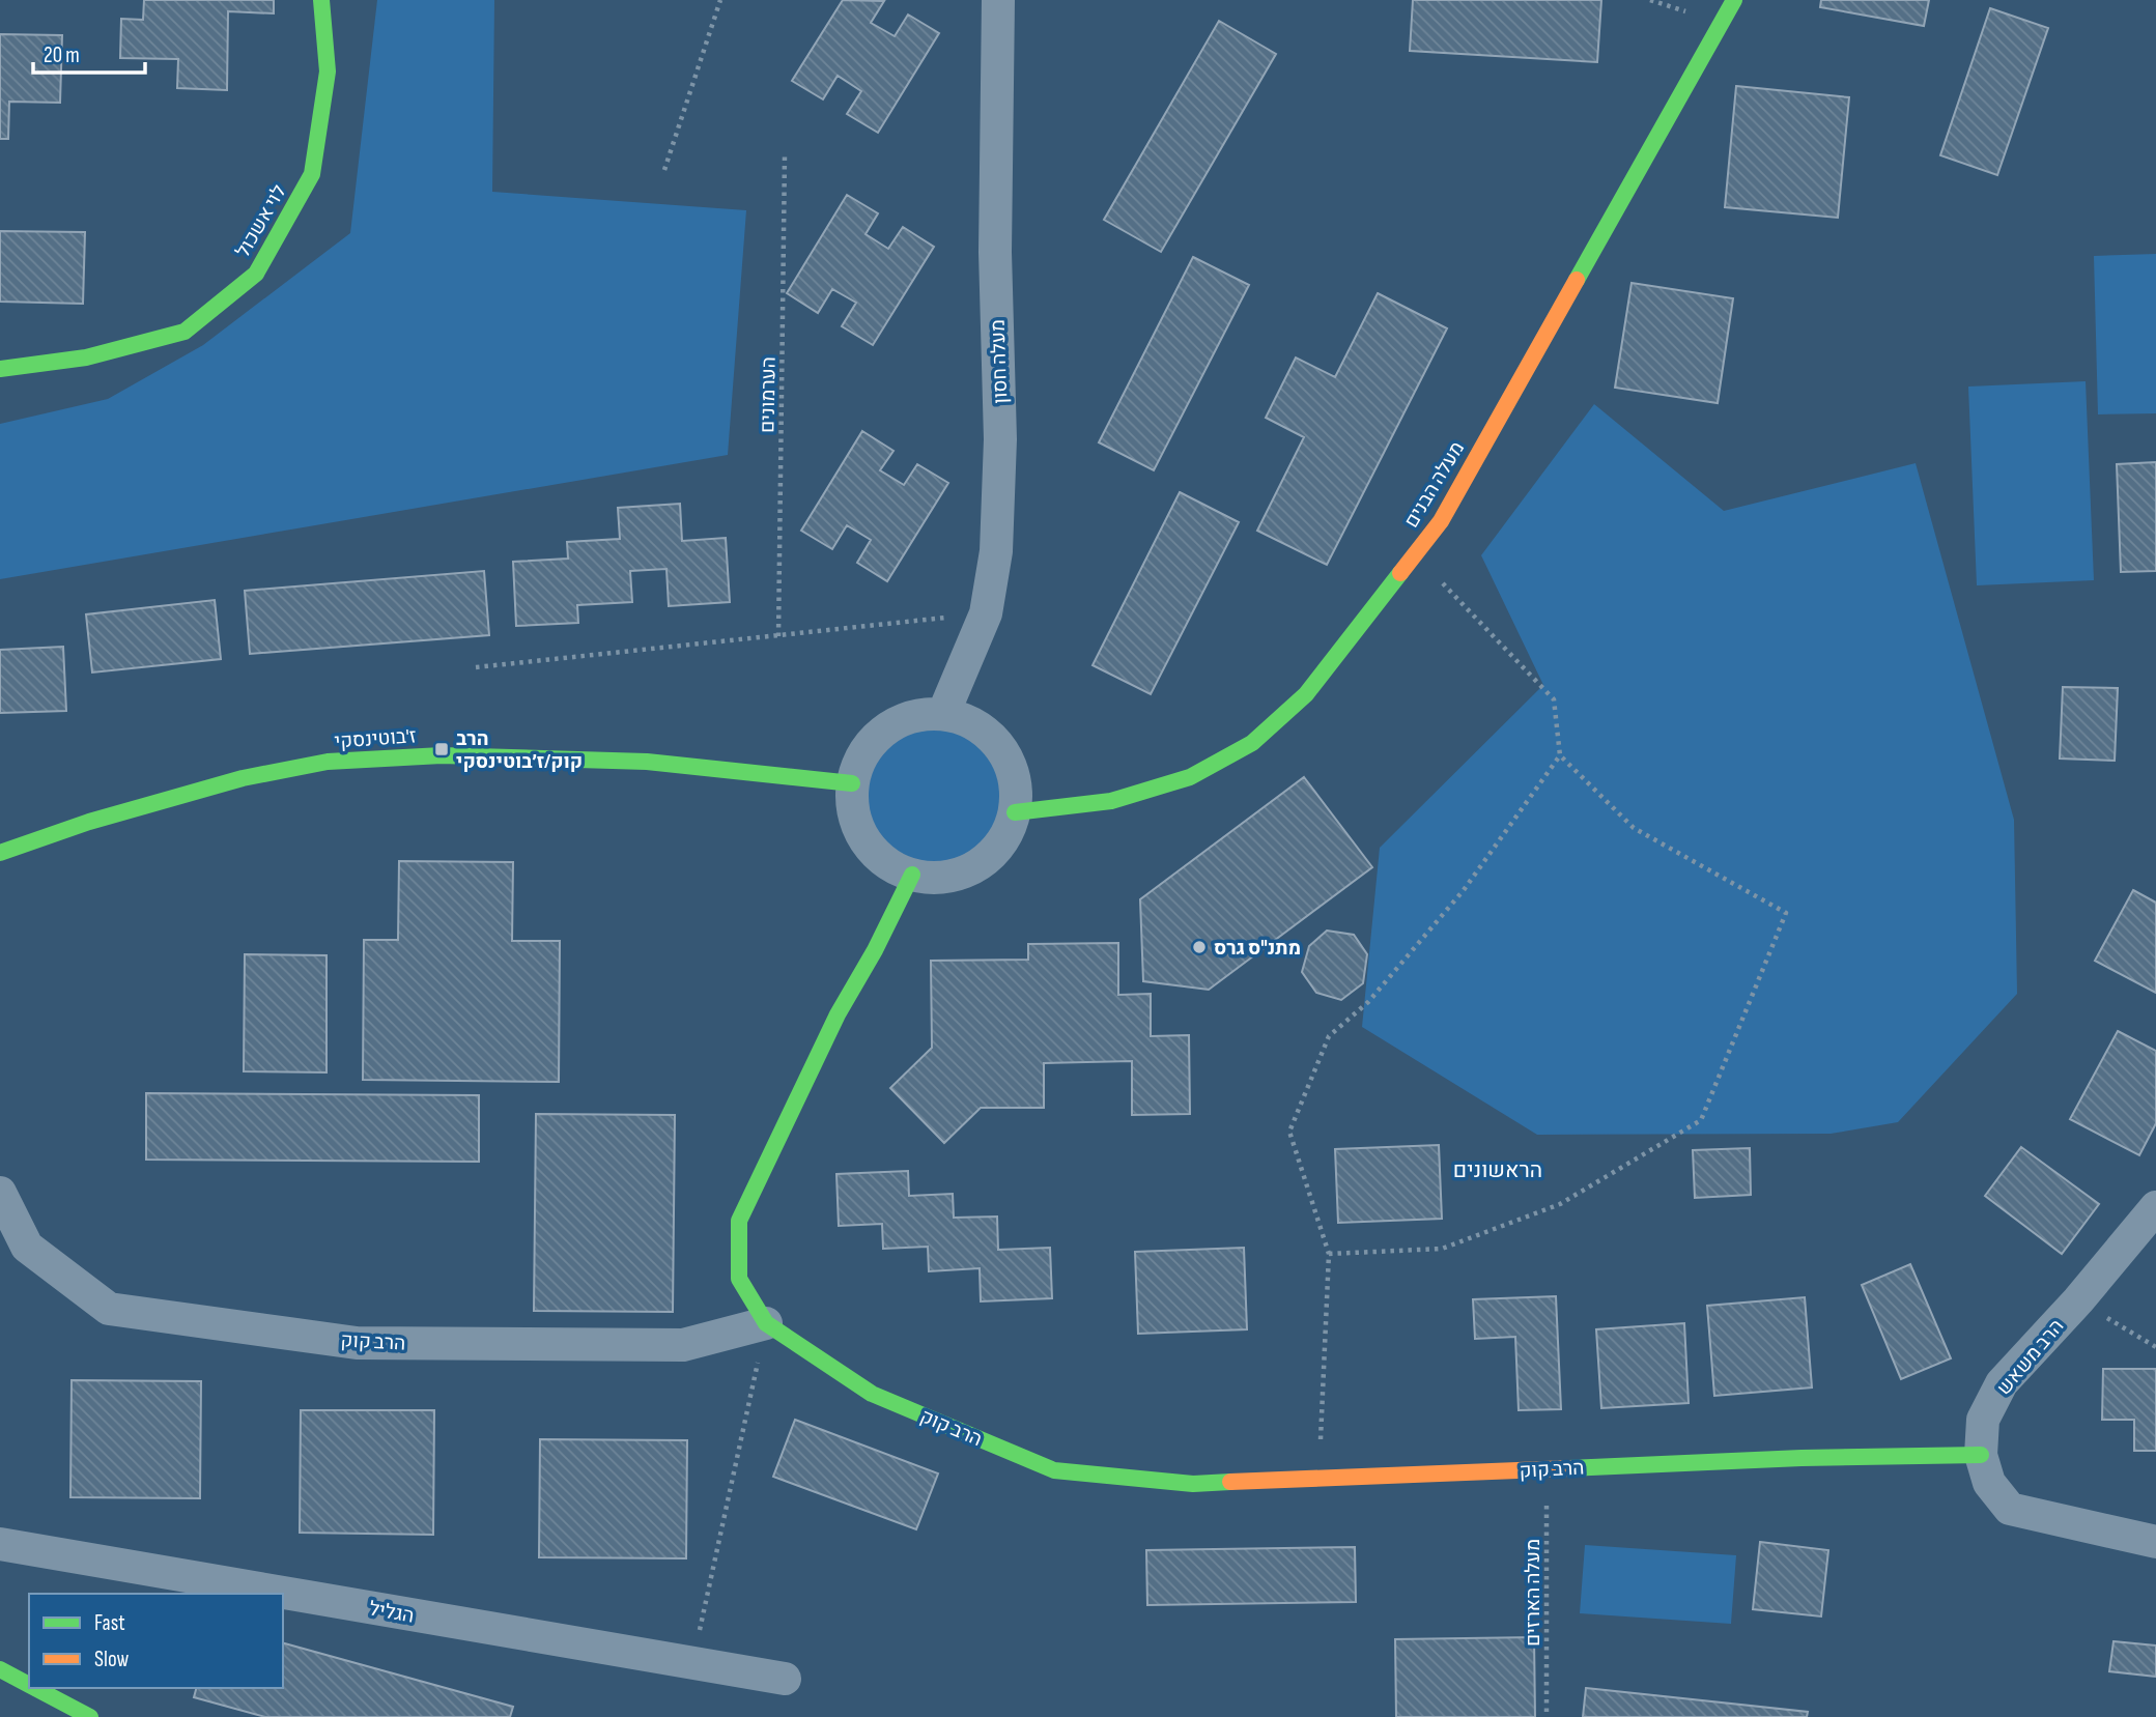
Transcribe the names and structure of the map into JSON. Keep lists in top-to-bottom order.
{
  "streets": {
    "street": [
      "לוי אשכול",
      "מעלה חסון",
      "מעלה הבנים",
      "ז'בוטינסקי",
      "הרב קוק",
      "הרב משאש",
      "הגליל"
    ],
    "path": ["הערמונים", "מעלה הארזים"]
  },
  "crossings": [
    ["מעלה חסון", "מעלה הבנים"],
    ["מעלה חסון", "ז'בוטינסקי"],
    ["מעלה הבנים", "ז'בוטינסקי"],
    ["הרב קוק", "הרב משאש"],
    ["הרב קוק", "מעלה הארזים"]
  ],
  "districts": ["הראשונים"],
  "places": {
    "transit": ["הרב קוק/ז׳בוטינסקי"],
    "other": ["מתנ\"ס גרס"]
  },
  "legend": ["Fast", "Slow"],
  "scale_bar": "20 m"
}
